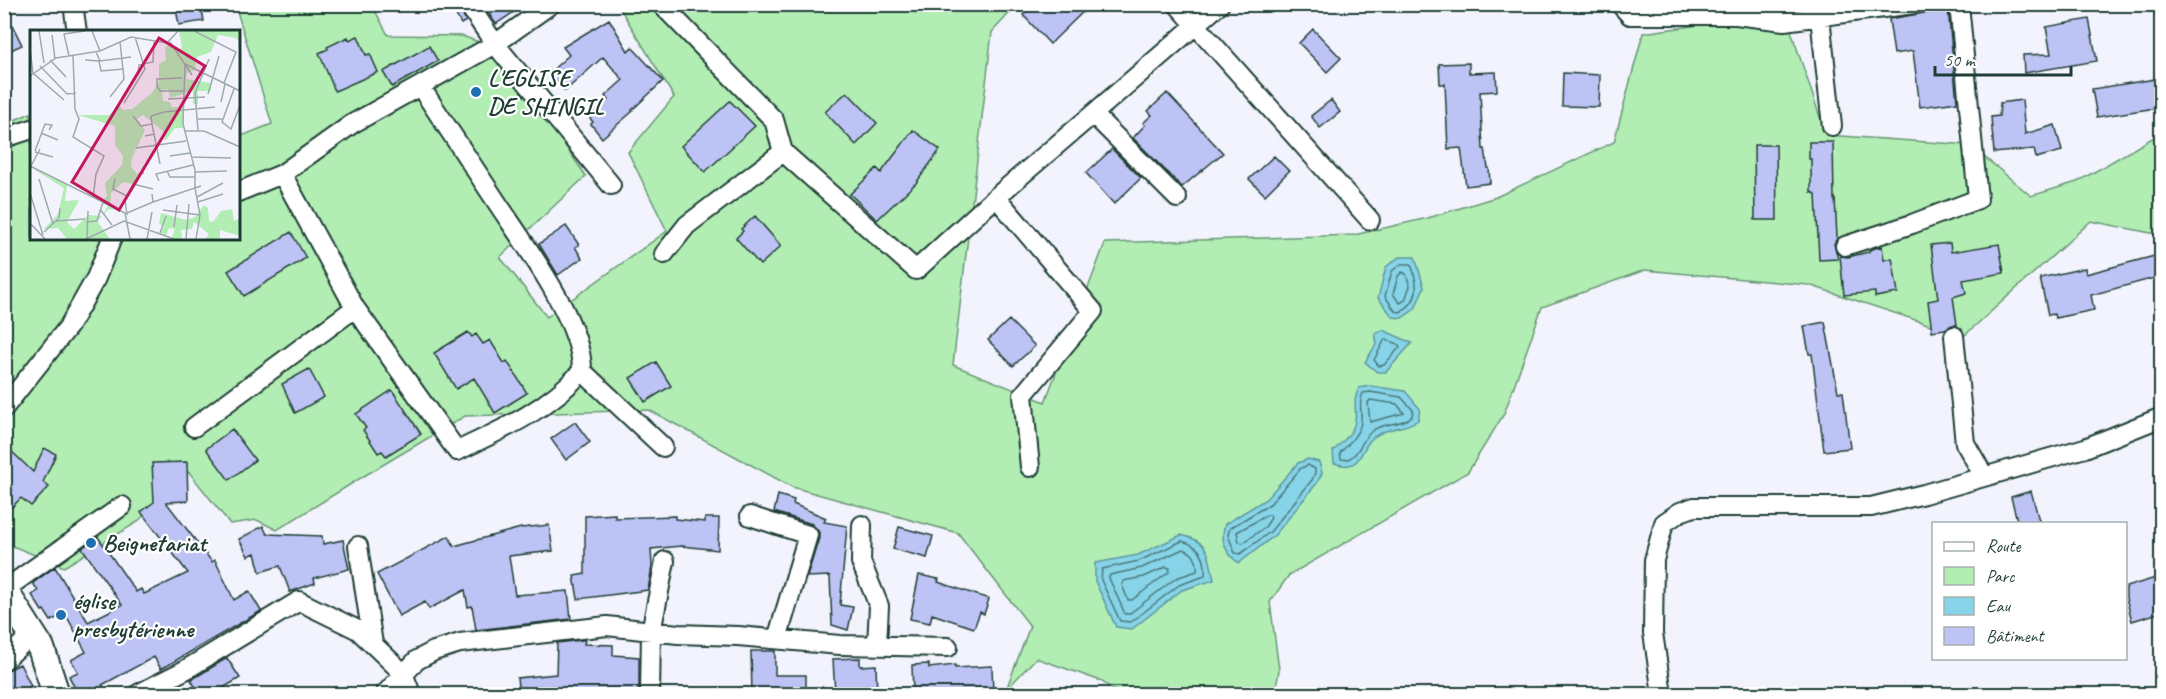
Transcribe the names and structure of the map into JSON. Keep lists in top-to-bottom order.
{
  "places": ["L'EGLISE DE SHINGIL", "Beignetariat", "église presbytérienne"],
  "legend": [
    "Route",
    "Parc",
    "Eau",
    "Bâtiment"
  ],
  "scale_bar": "50 m"
}
